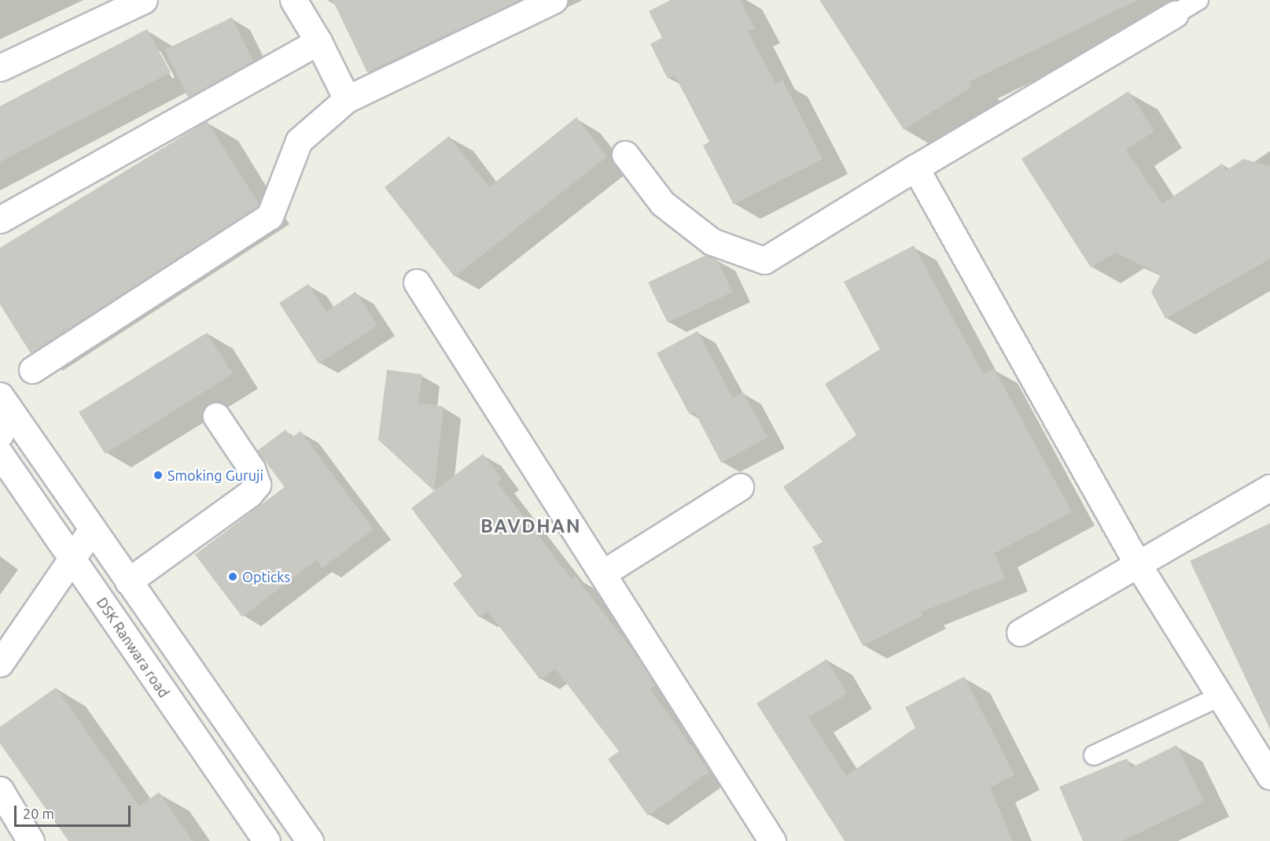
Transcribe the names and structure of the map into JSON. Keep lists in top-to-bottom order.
{
  "streets": {
    "street": ["DSK Ranwara road"]
  },
  "districts": ["BAVDHAN"],
  "places": ["Smoking Guruji", "Opticks"],
  "scale_bar": "20 m"
}
